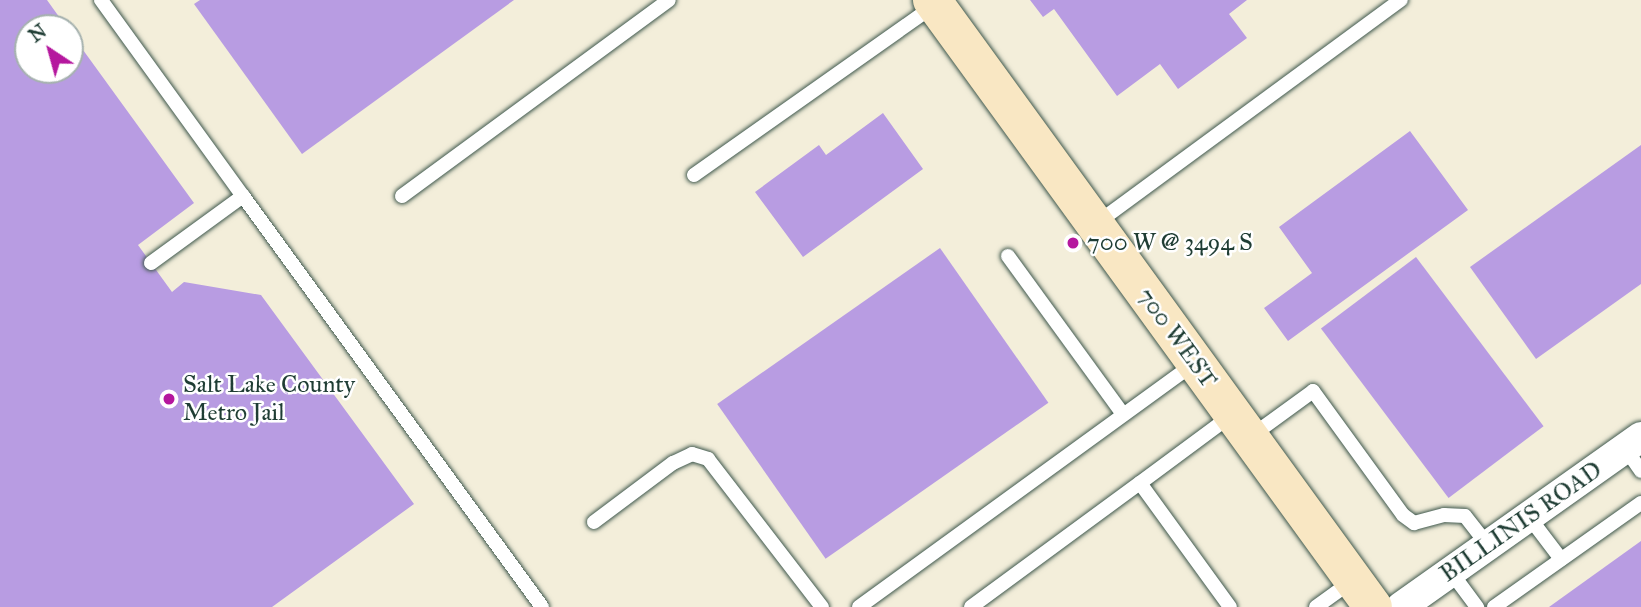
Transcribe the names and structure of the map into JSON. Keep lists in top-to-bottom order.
{
  "streets": {
    "street": ["700 WEST", "BILLINIS ROAD"]
  },
  "places": ["700 W @ 3494 S", "Salt Lake County Metro Jail"],
  "north": "top left"
}
